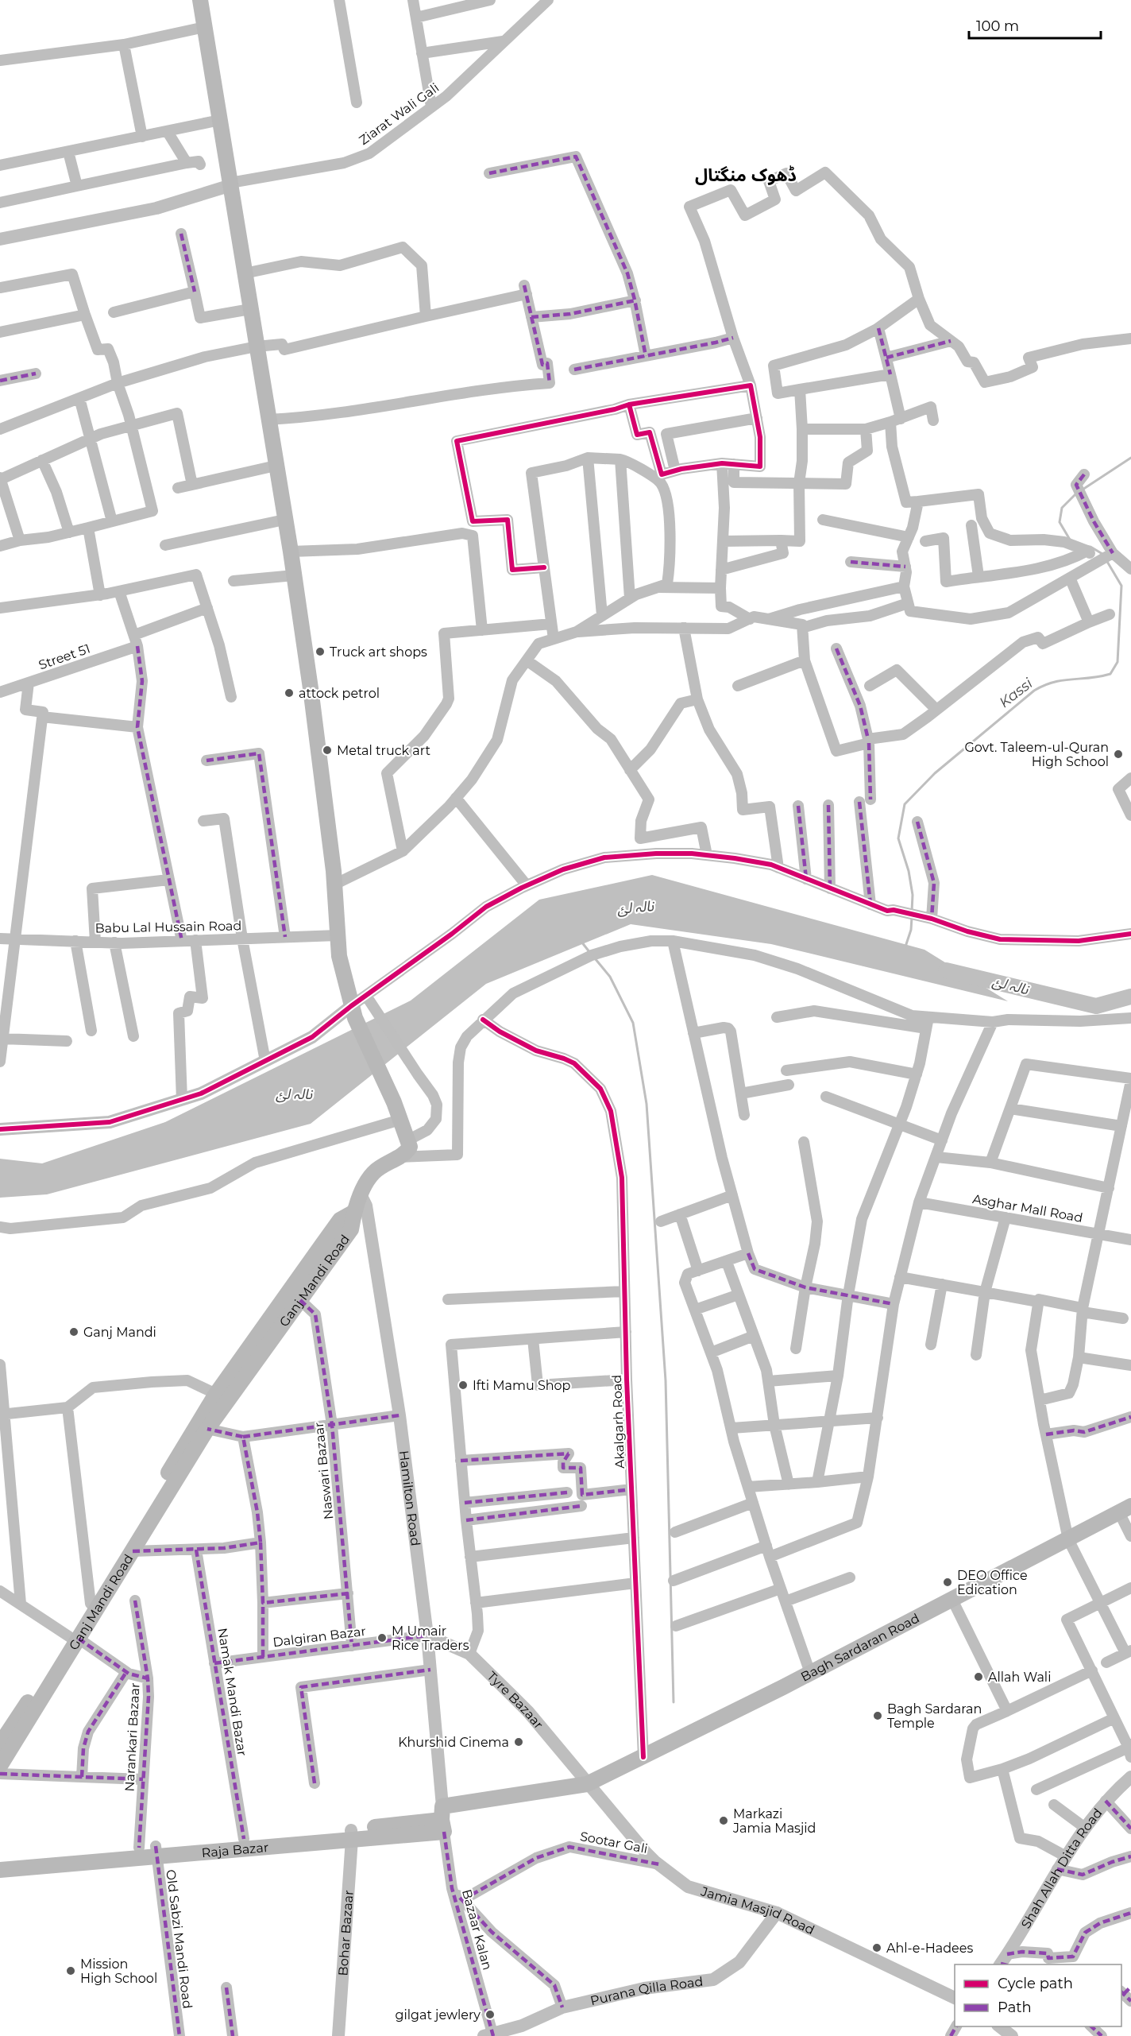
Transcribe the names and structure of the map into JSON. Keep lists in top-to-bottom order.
{
  "streets": {
    "main road": ["Ganj Mandi Road", "Bagh Sardaran Road", "Raja Bazar"],
    "street": [
      "Ziarat Wali Gali",
      "Street 51",
      "Babu Lal Hussain Road",
      "Asghar Mall Road",
      "Akalgarh Road",
      "Naswari Bazaar",
      "Hamilton Road",
      "Dalgiran Bazar",
      "Namak Mandi Bazar",
      "Tyre Bazaar",
      "Narankari Bazaar",
      "Sootar Gali",
      "Shah Allah Ditta Road",
      "Jamia Masjid Road",
      "Bazaar Kalan",
      "Bohar Bazaar",
      "Old Sabzi Mandi Road",
      "Purana Qilla Road"
    ]
  },
  "crossings": [
    ["Ganj Mandi Road", "Naswari Bazaar"],
    ["Akalgarh Road", "Bagh Sardaran Road"],
    ["Naswari Bazaar", "Dalgiran Bazar"],
    ["Hamilton Road", "Dalgiran Bazar"],
    ["Hamilton Road", "Bagh Sardaran Road"],
    ["Hamilton Road", "Tyre Bazaar"],
    ["Hamilton Road", "Bazaar Kalan"],
    ["Dalgiran Bazar", "Namak Mandi Bazar"],
    ["Dalgiran Bazar", "Tyre Bazaar"],
    ["Bagh Sardaran Road", "Tyre Bazaar"],
    ["Bagh Sardaran Road", "Raja Bazar"],
    ["Bagh Sardaran Road", "Jamia Masjid Road"],
    ["Bagh Sardaran Road", "Bazaar Kalan"],
    ["Bagh Sardaran Road", "Bohar Bazaar"],
    ["Tyre Bazaar", "Jamia Masjid Road"],
    ["Sootar Gali", "Jamia Masjid Road"],
    ["Raja Bazar", "Bohar Bazaar"],
    ["Raja Bazar", "Old Sabzi Mandi Road"],
    ["Jamia Masjid Road", "Purana Qilla Road"],
    ["Bazaar Kalan", "Purana Qilla Road"]
  ],
  "districts": ["ڈھوک منگتال"],
  "water": ["Kassi", "نالہ لئ"],
  "places": [
    "Truck art shops",
    "attock petrol",
    "Metal truck art",
    "Govt. Taleem-ul-Quran High School",
    "Ganj Mandi",
    "Ifti Mamu Shop",
    "DEO Office Edication",
    "M Umair Rice Traders",
    "Allah Wali",
    "Bagh Sardaran Temple",
    "Khurshid Cinema",
    "Markazi Jamia Masjid",
    "Ahl-e-Hadees",
    "Mission High School",
    "gilgat jewlery"
  ],
  "legend": ["Cycle path", "Path"],
  "scale_bar": "100 m"
}
